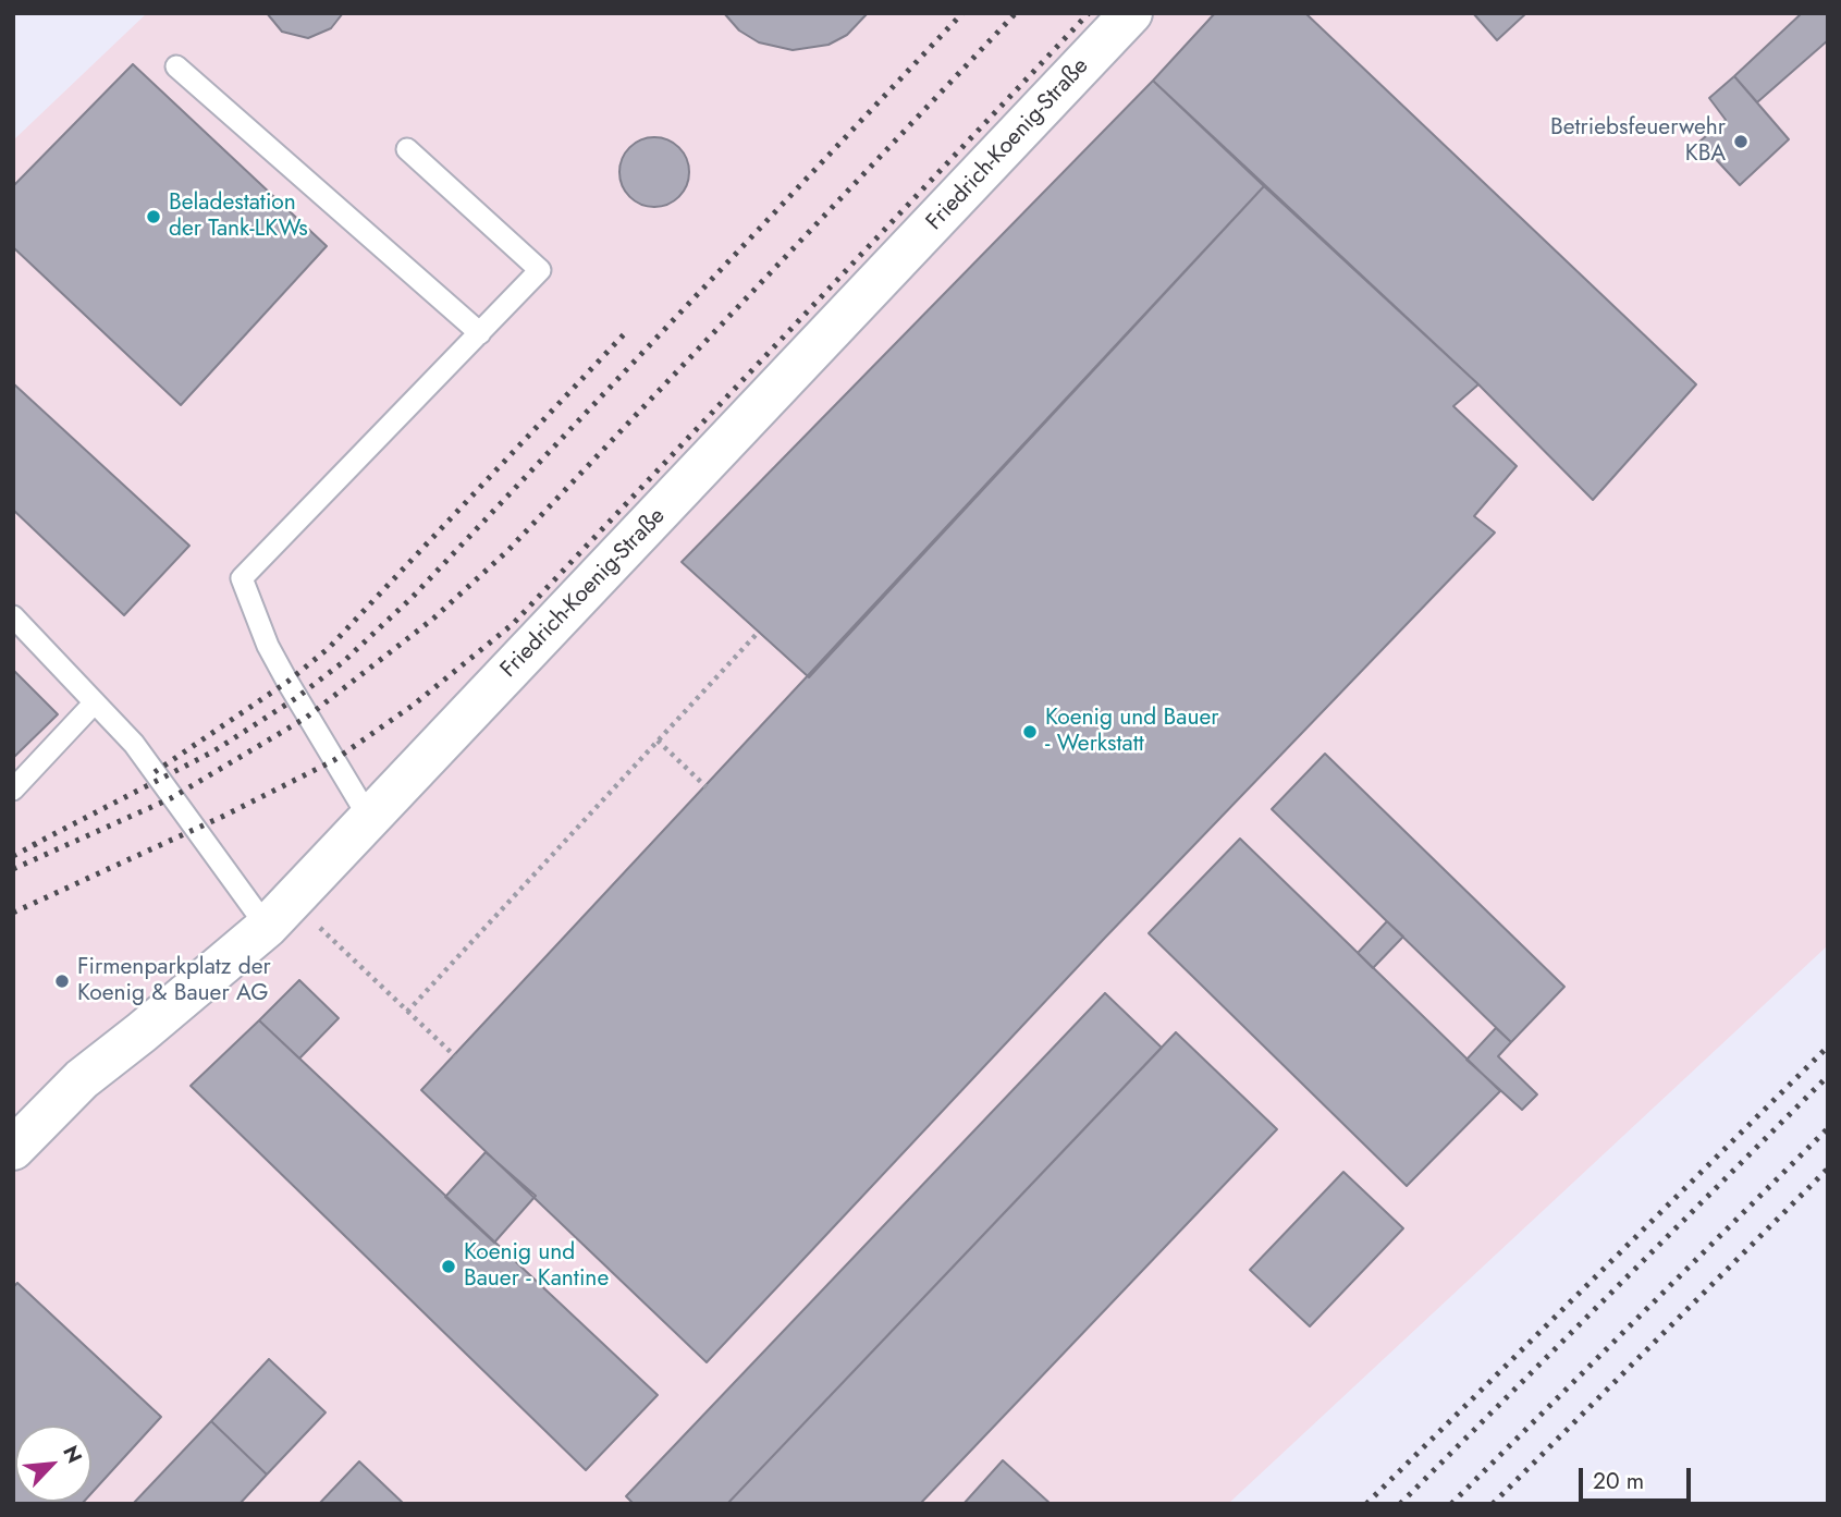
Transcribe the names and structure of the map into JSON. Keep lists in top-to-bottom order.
{
  "streets": {
    "street": ["Friedrich-Koenig-Straße"]
  },
  "places": [
    "Betriebsfeuerwehr KBA",
    "Beladestation der Tank-LKWs",
    "Koenig und Bauer - Werkstatt",
    "Firmenparkplatz der Koenig & Bauer AG",
    "Koenig und Bauer - Kantine"
  ],
  "scale_bar": "20 m",
  "north": "top right"
}
